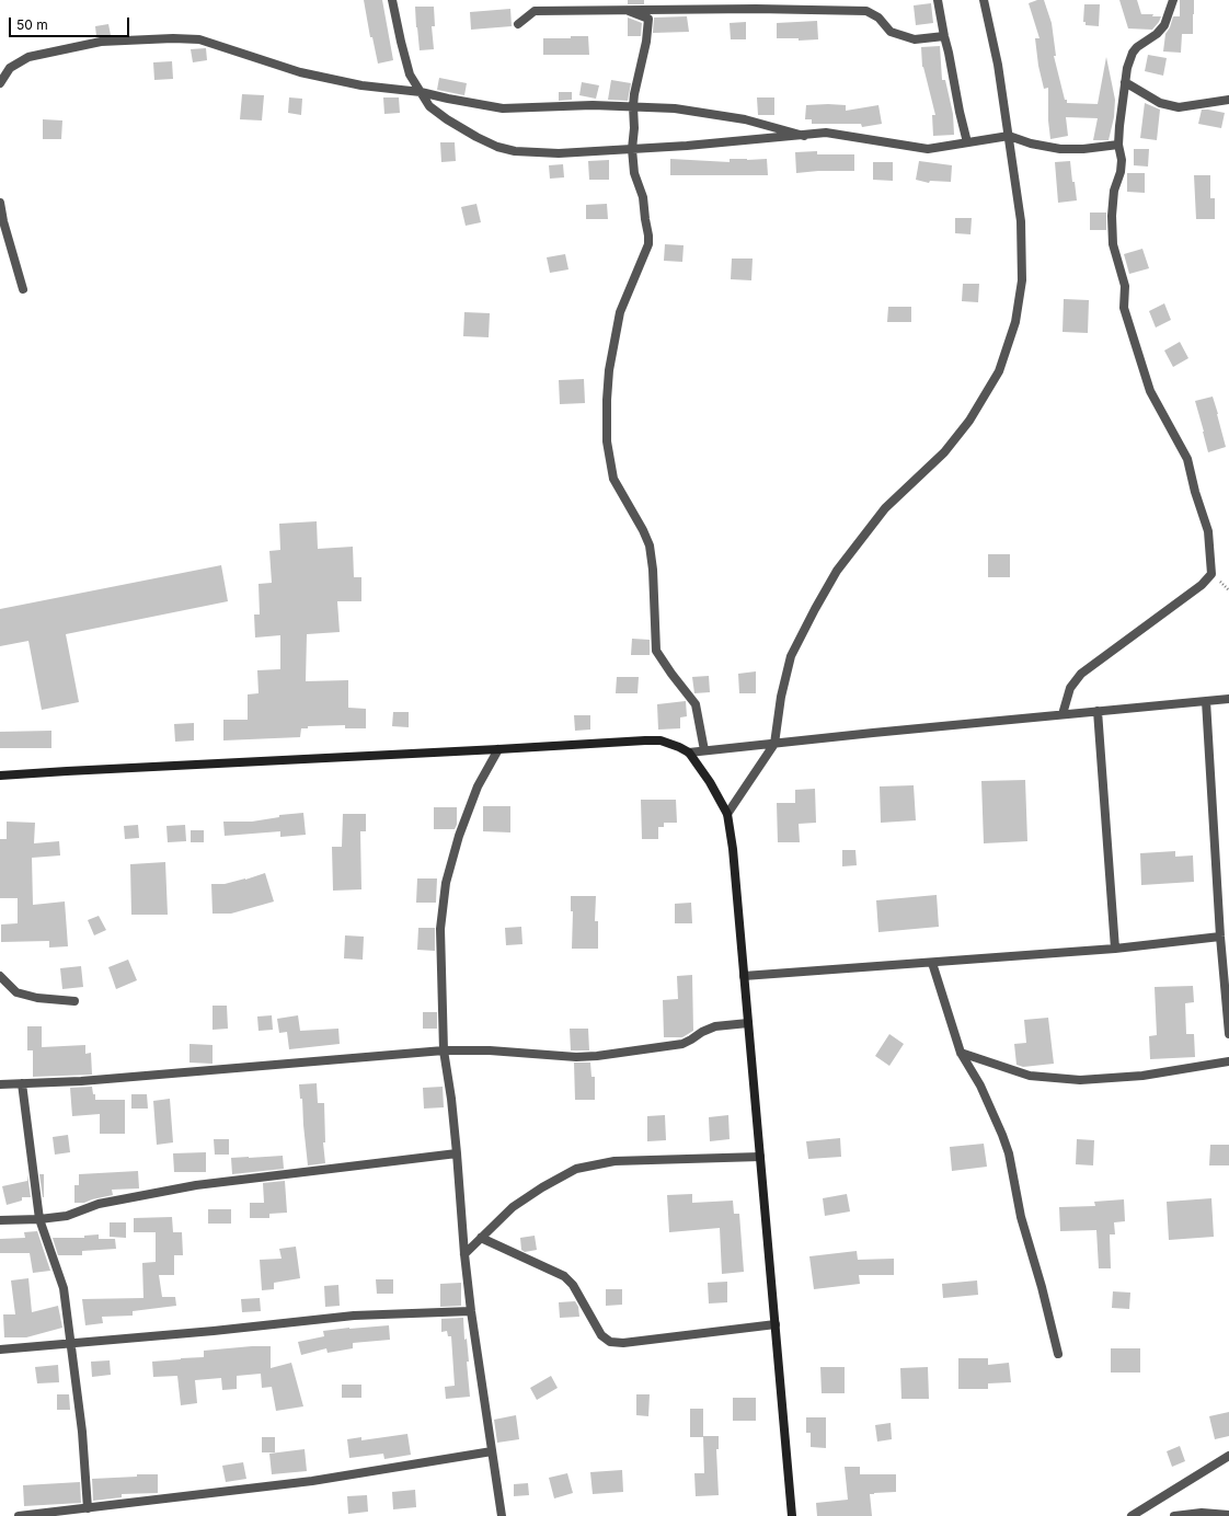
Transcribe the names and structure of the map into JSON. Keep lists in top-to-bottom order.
{
  "scale_bar": "50 m"
}
